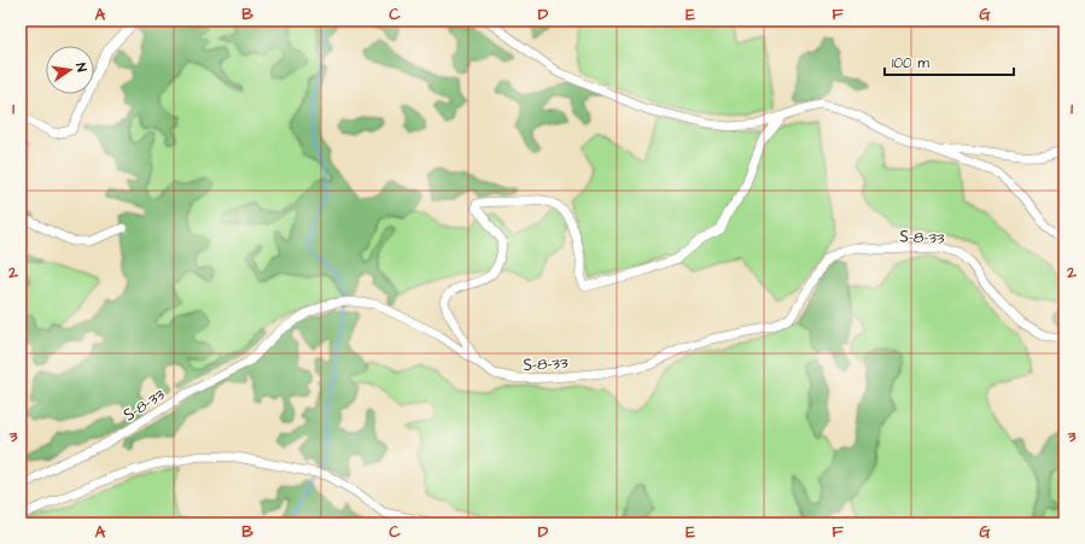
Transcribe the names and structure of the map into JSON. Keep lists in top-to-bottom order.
{
  "streets": {
    "street": ["Տ-8-33"]
  },
  "scale_bar": "100 m",
  "north": "right",
  "grid": {
    "columns": [
      "A",
      "B",
      "C",
      "D",
      "E",
      "F",
      "G"
    ],
    "rows": ["1", "2", "3"]
  }
}
